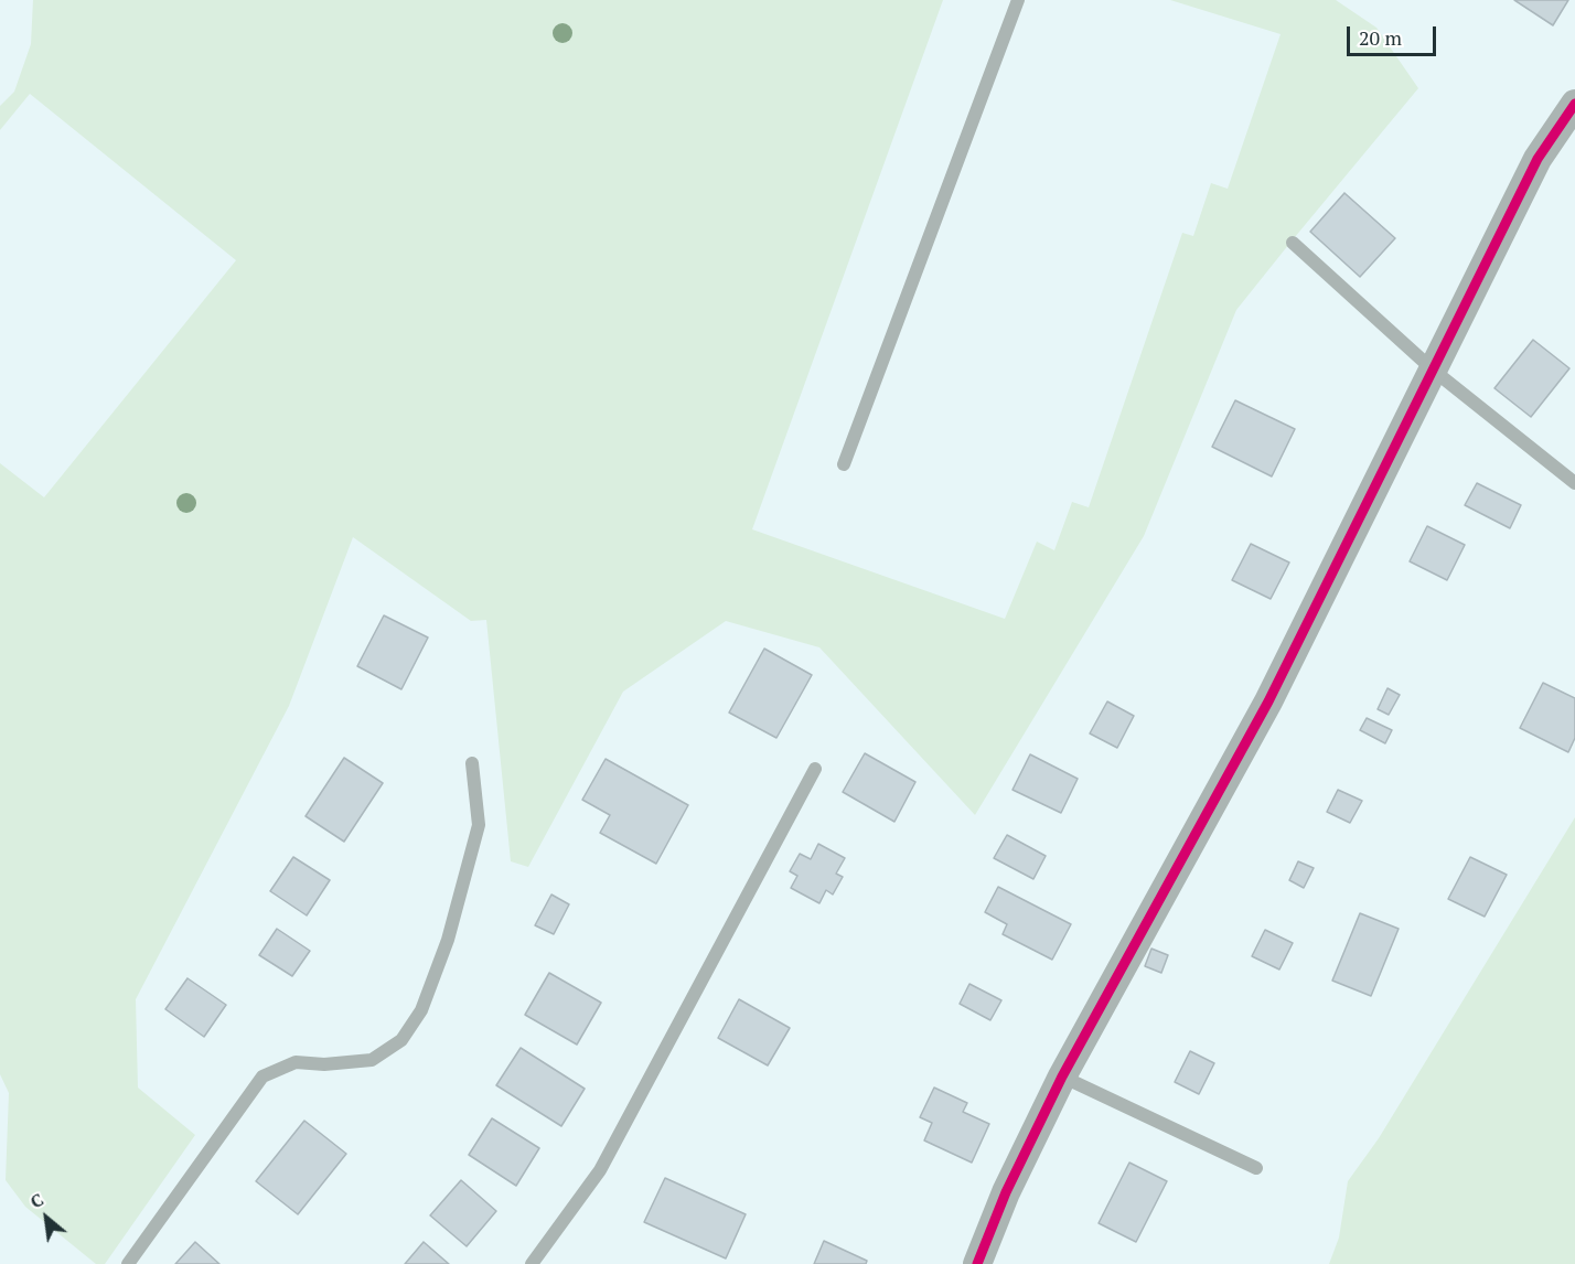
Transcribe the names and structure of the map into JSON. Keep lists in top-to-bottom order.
{
  "scale_bar": "20 m",
  "north": "top left"
}
